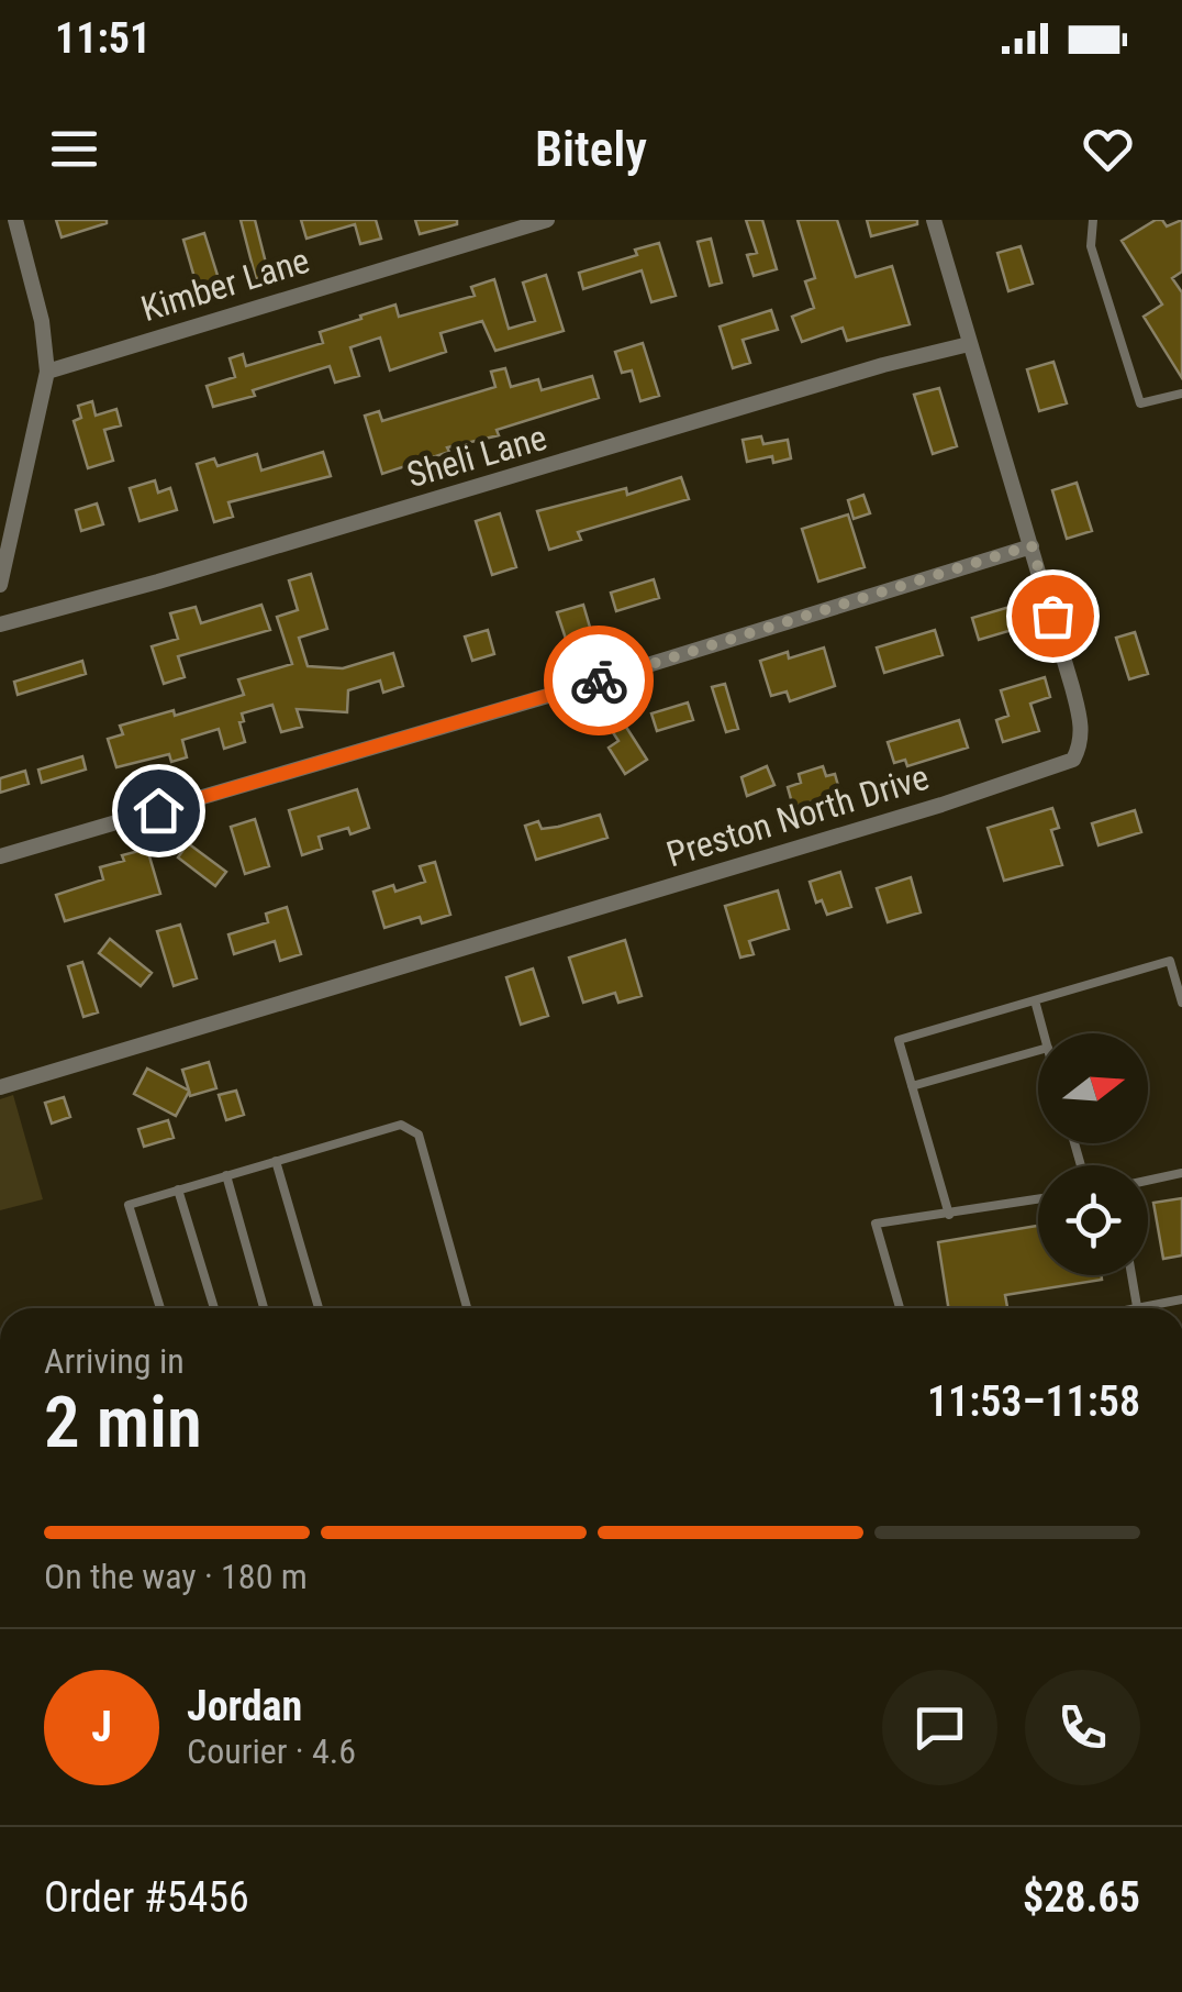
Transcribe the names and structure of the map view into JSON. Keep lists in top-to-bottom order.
{
  "streets": {
    "street": ["Kimber Lane", "Sheli Lane", "Preston North Drive"]
  },
  "crossings": [
    ["Sheli Lane", "Preston North Drive"]
  ],
  "north": "right",
  "page": {
    "status": "11:51",
    "header": "Bitely",
    "heading": ["2 min", "Arriving in", "11:53–11:58"],
    "panel": [
      "Jordan",
      "Courier · 4.6",
      "Order #5456",
      "$28.65"
    ],
    "bar": "On the way · 180 m",
    "round": "J"
  }
}
